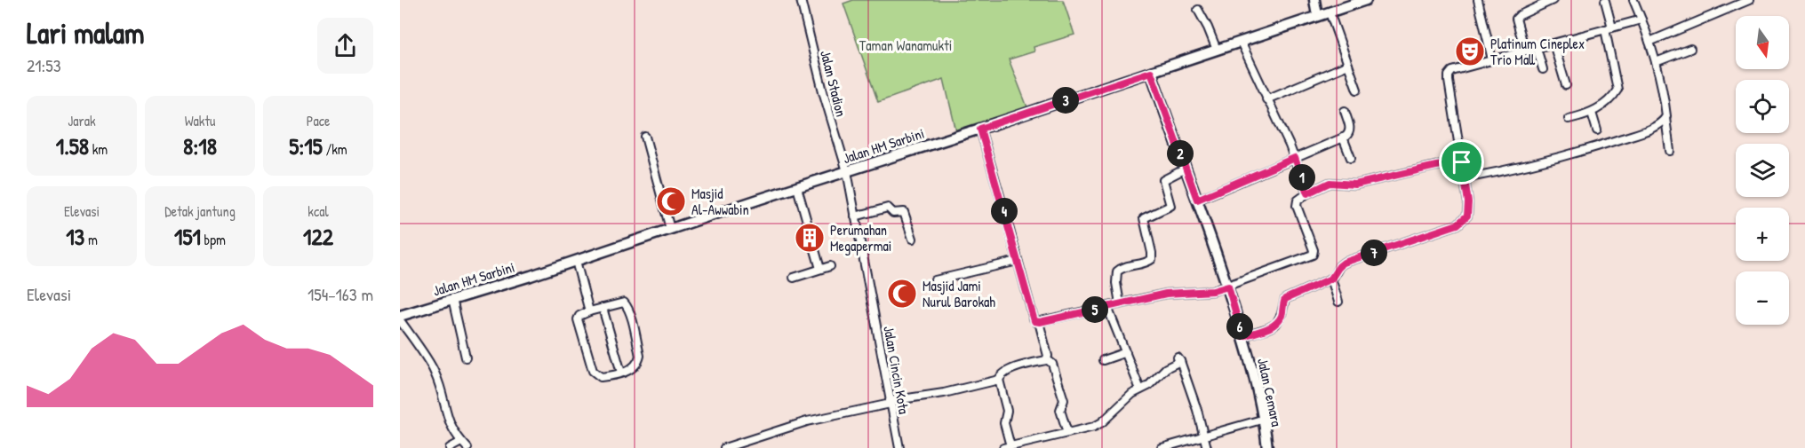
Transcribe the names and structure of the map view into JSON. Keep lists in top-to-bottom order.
{
  "streets": {
    "main road": ["Jalan HM Sarbini", "Jalan Cemara"],
    "street": ["Jalan Stadion", "Jalan Cincin Kota"]
  },
  "crossings": [
    ["Jalan Stadion", "Jalan HM Sarbini"],
    ["Jalan Stadion", "Jalan Cincin Kota"],
    ["Jalan HM Sarbini", "Jalan Cincin Kota"],
    ["Jalan HM Sarbini", "Jalan Cemara"]
  ],
  "parks": ["Taman Wanamukti"],
  "places": {
    "theatre": ["Platinum Cineplex Trio Mall"],
    "mosque": ["Masjid Al-Awwabin", "Masjid Jami Nurul Barokah"],
    "building": ["Perumahan Megapermai"]
  },
  "north": "bottom",
  "page": {
    "heading": ["Lari malam", "21:53"],
    "map_buttons": ["+", "−"],
    "pins": [
      "3",
      "2",
      "1",
      "4",
      "7",
      "5",
      "6"
    ],
    "stats": [
      ["Jarak", "1.58 km"],
      ["Waktu", "8:18"],
      ["Pace", "5:15 /km"],
      ["Elevasi", "13 m"],
      ["Detak jantung", "151 bpm"],
      ["kcal", "122"]
    ],
    "chart": ["Elevasi", "154–163 m"]
  }
}
